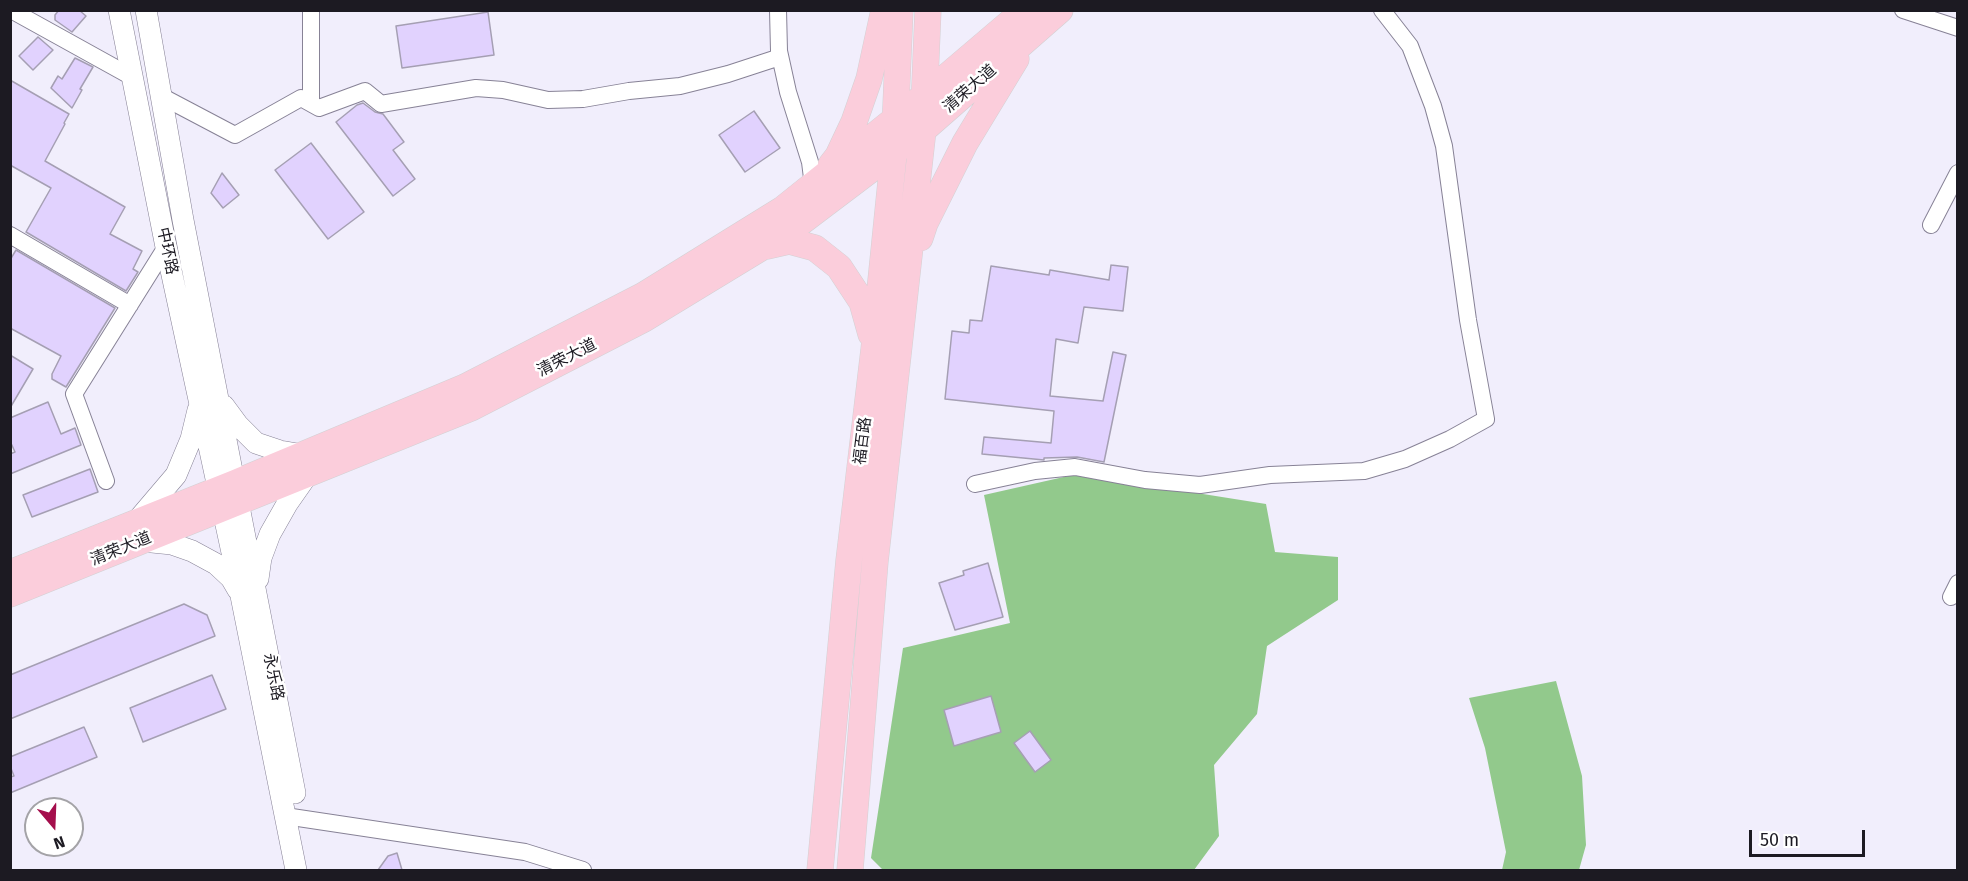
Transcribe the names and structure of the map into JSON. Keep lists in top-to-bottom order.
{
  "streets": {
    "main road": ["清荣大道", "福百路"],
    "street": ["中环路", "永乐路"]
  },
  "crossings": [
    ["清荣大道", "中环路"],
    ["清荣大道", "福百路"],
    ["清荣大道", "永乐路"],
    ["中环路", "永乐路"]
  ],
  "scale_bar": "50 m",
  "north": "bottom"
}
